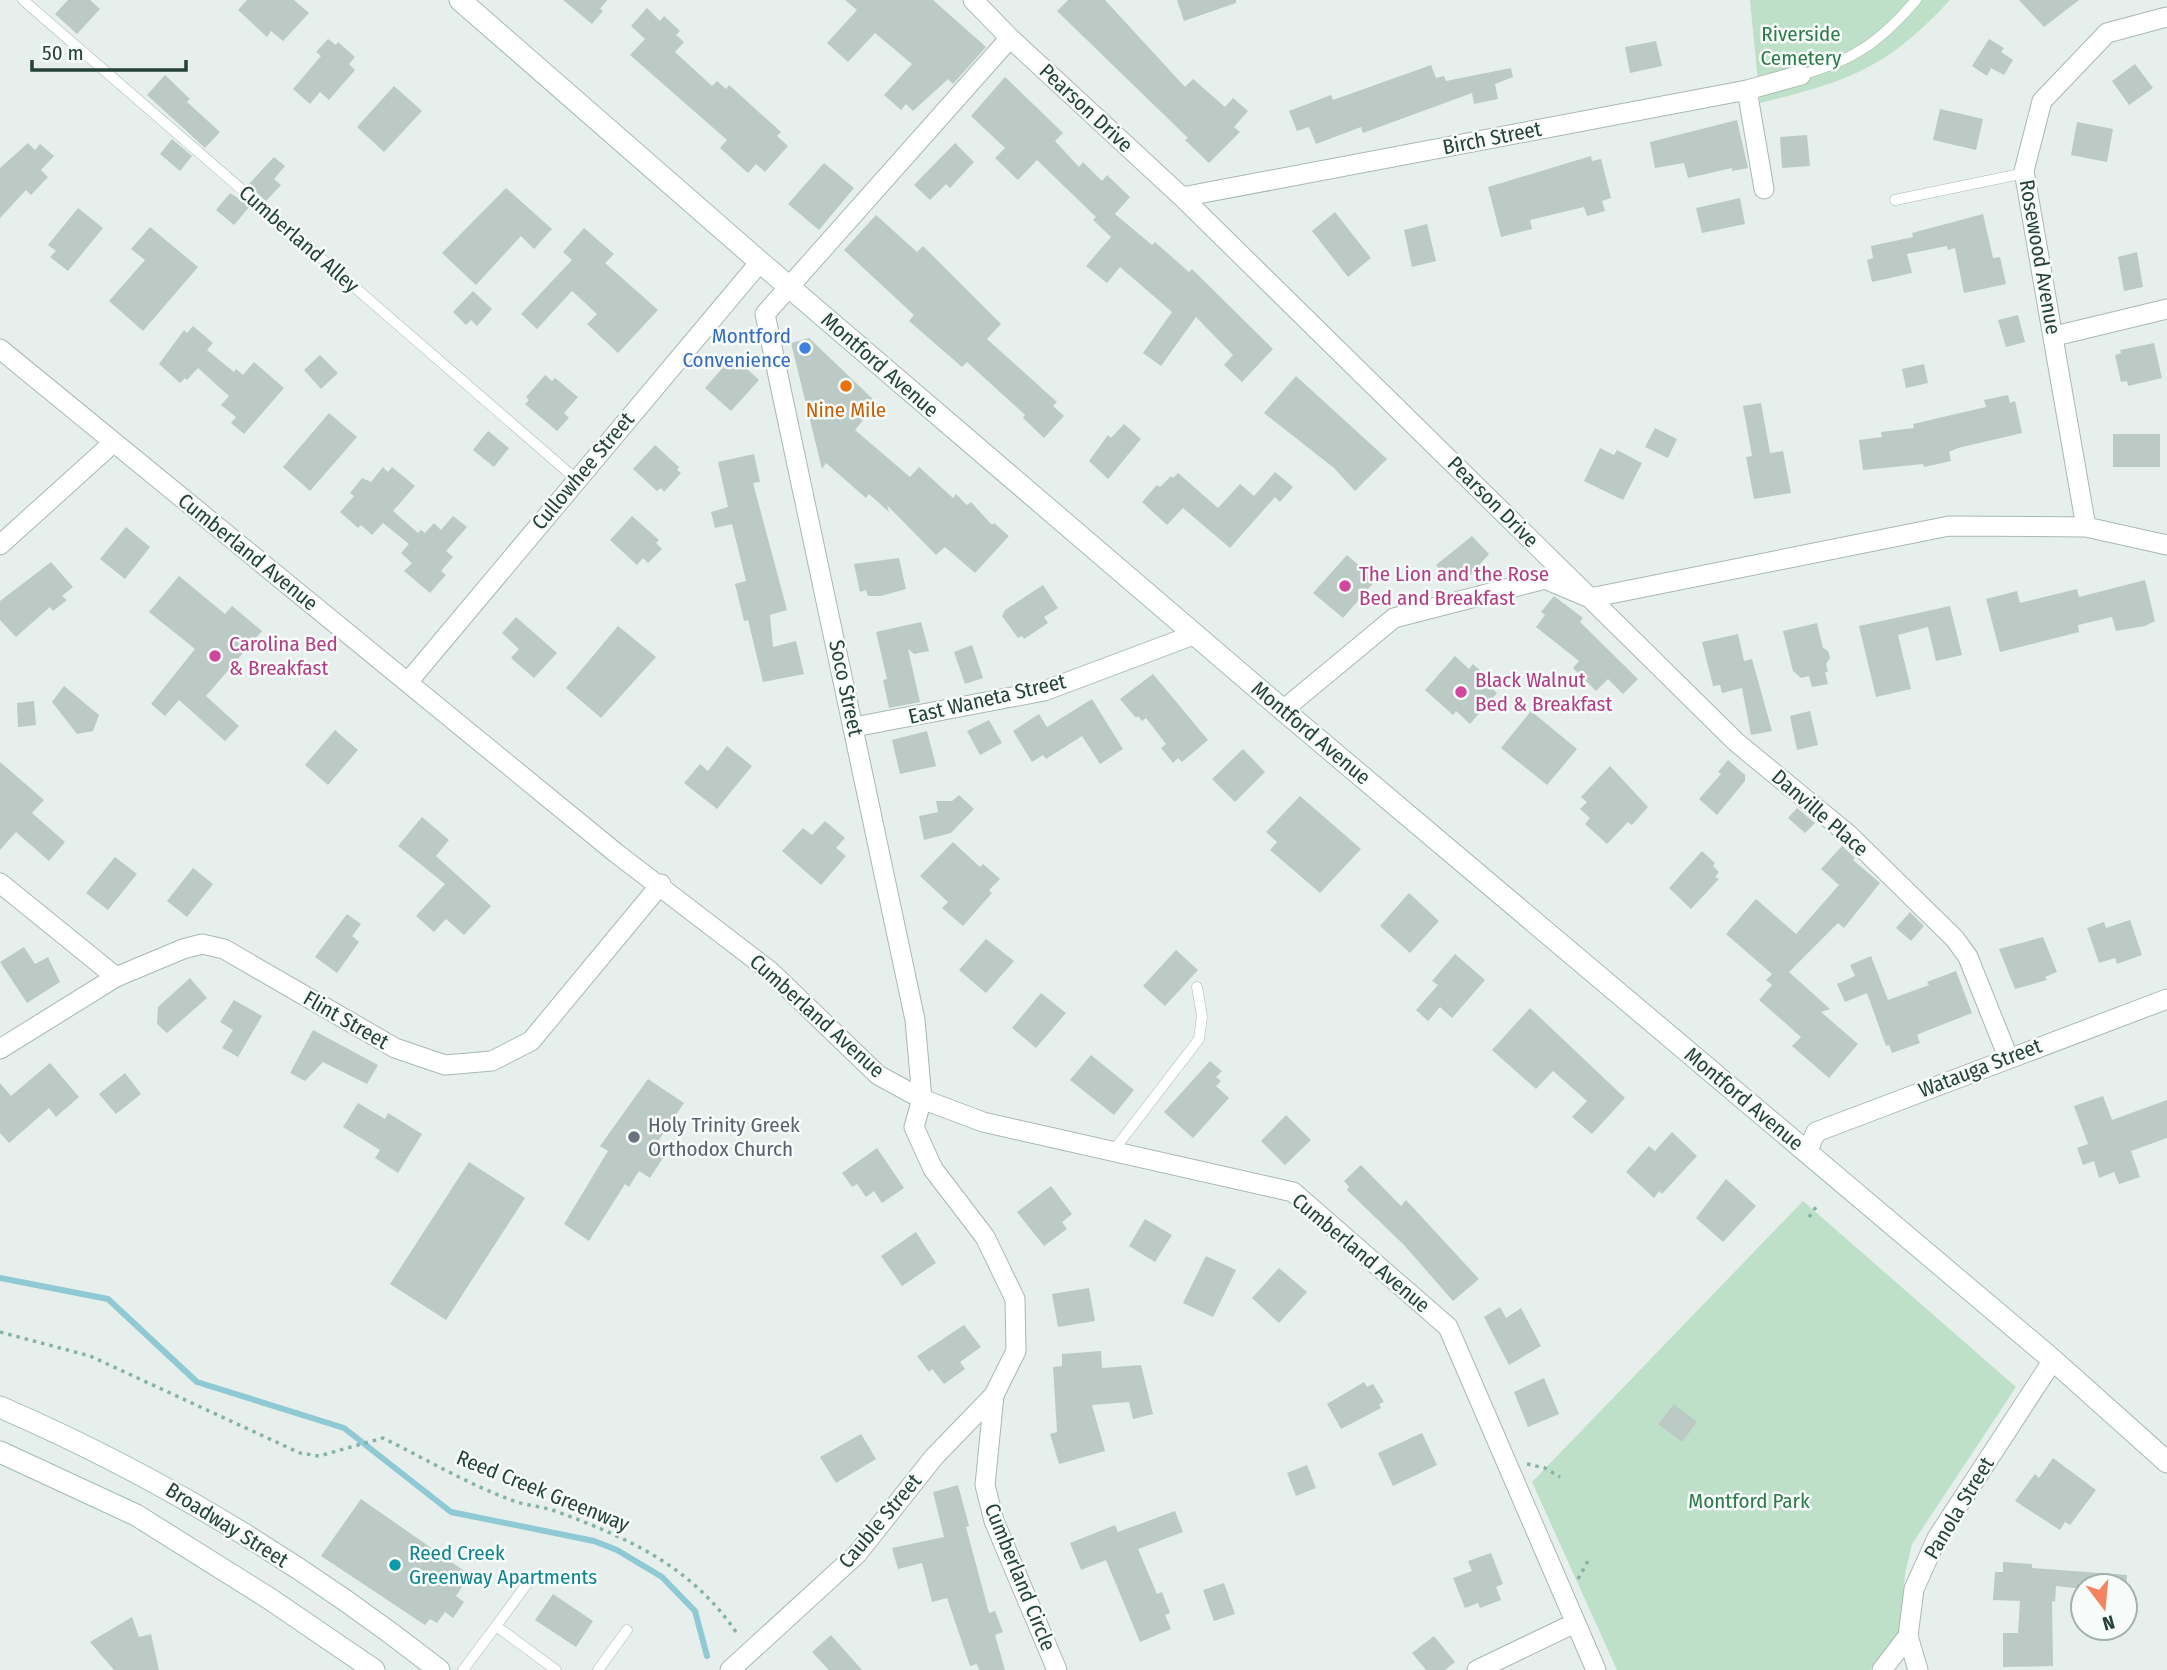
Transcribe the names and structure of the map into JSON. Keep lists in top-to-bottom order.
{
  "streets": {
    "street": [
      "Pearson Drive",
      "Birch Street",
      "Rosewood Avenue",
      "Montford Avenue",
      "Cullowhee Street",
      "Cumberland Avenue",
      "Soco Street",
      "East Waneta Street",
      "Danville Place",
      "Flint Street",
      "Watauga Street",
      "Panola Street",
      "Cauble Street",
      "Broadway Street",
      "Cumberland Circle"
    ],
    "lane": ["Cumberland Alley"],
    "path": ["Reed Creek Greenway"]
  },
  "crossings": [
    ["Pearson Drive", "Birch Street"],
    ["Pearson Drive", "Danville Place"],
    ["Cumberland Alley", "Cullowhee Street"],
    ["Montford Avenue", "Cullowhee Street"],
    ["Montford Avenue", "Soco Street"],
    ["Montford Avenue", "East Waneta Street"],
    ["Montford Avenue", "Watauga Street"],
    ["Montford Avenue", "Panola Street"],
    ["Cullowhee Street", "Cumberland Avenue"],
    ["Cumberland Avenue", "Soco Street"],
    ["Cumberland Avenue", "Flint Street"],
    ["Cumberland Avenue", "Cumberland Circle"],
    ["Soco Street", "East Waneta Street"],
    ["Soco Street", "Cumberland Circle"],
    ["Danville Place", "Watauga Street"],
    ["Reed Creek Greenway", "Cauble Street"],
    ["Cauble Street", "Cumberland Circle"]
  ],
  "parks": ["Riverside Cemetery", "Montford Park"],
  "places": [
    "Montford Convenience",
    "Nine Mile",
    "The Lion and the Rose Bed and Breakfast",
    "Carolina Bed & Breakfast",
    "Black Walnut Bed & Breakfast",
    "Holy Trinity Greek Orthodox Church",
    "Reed Creek Greenway Apartments"
  ],
  "scale_bar": "50 m",
  "north": "bottom"
}
